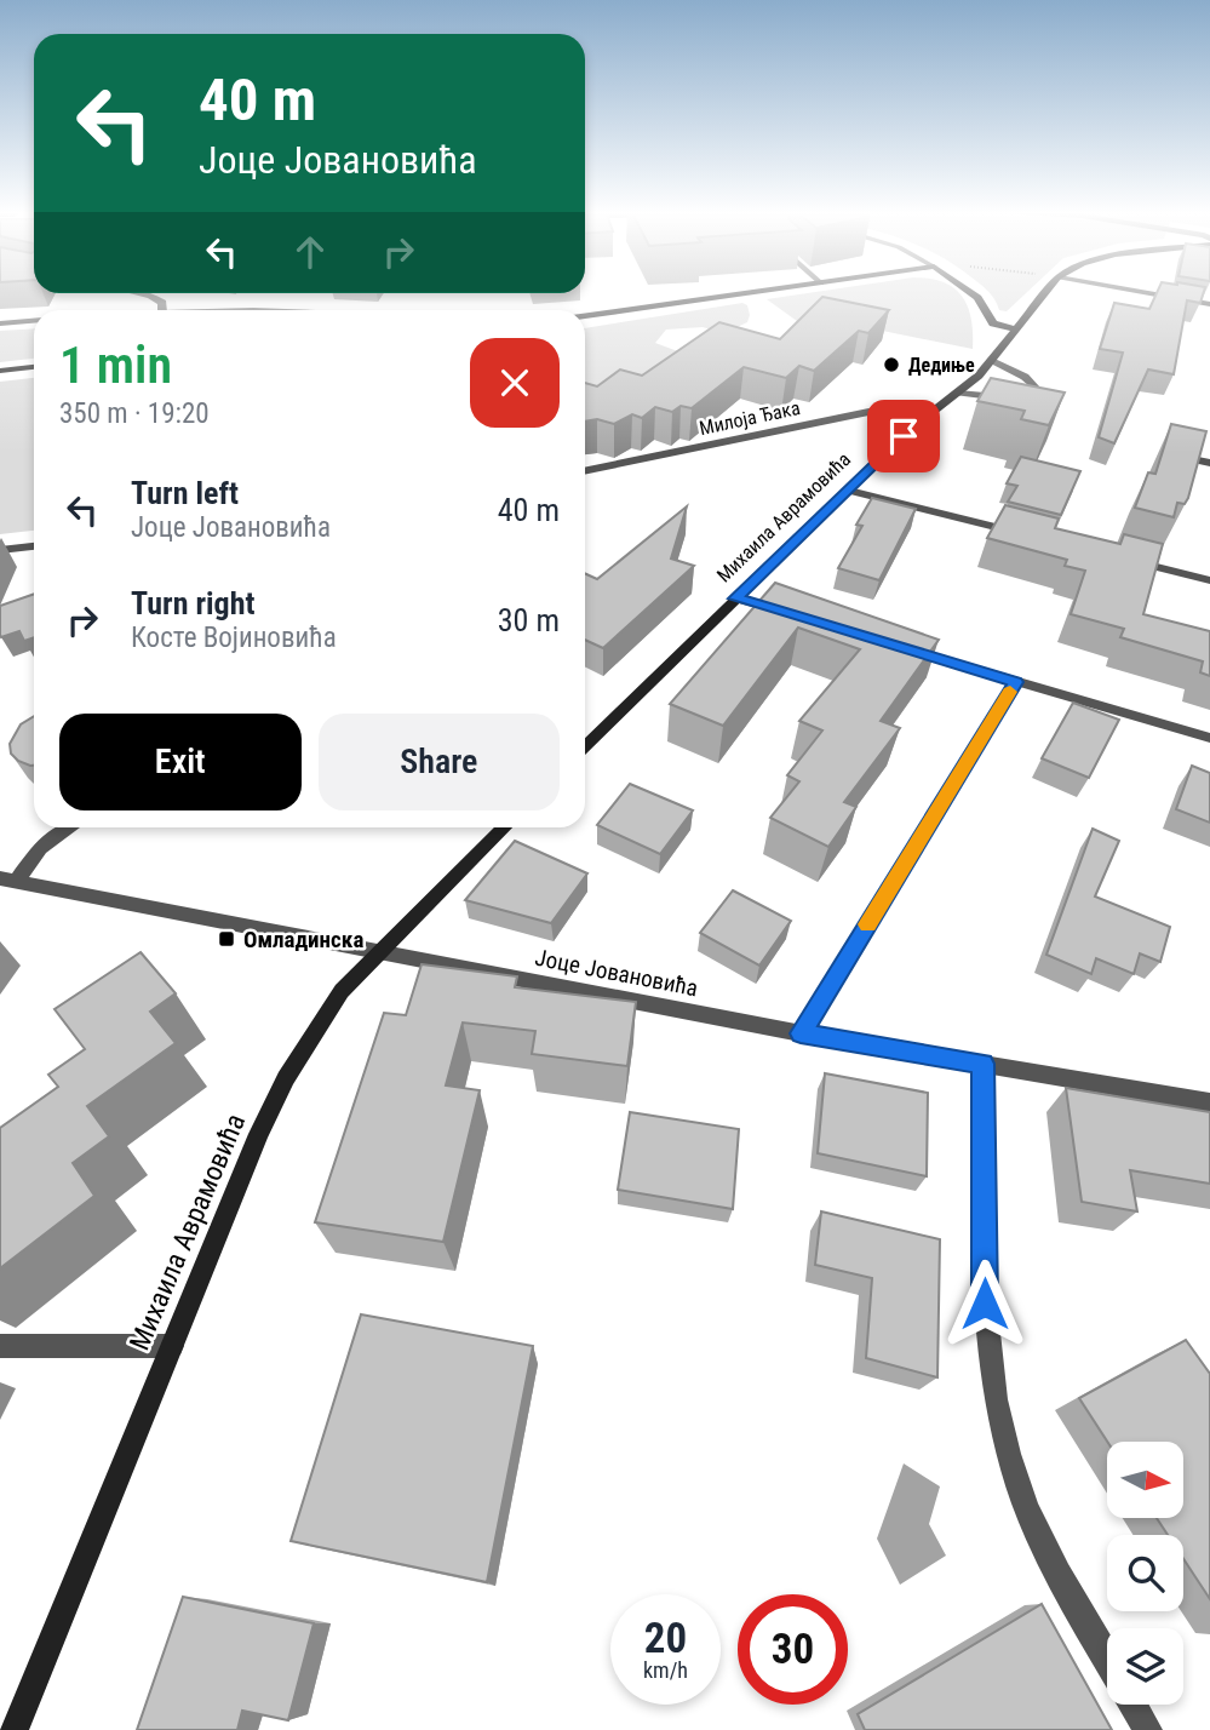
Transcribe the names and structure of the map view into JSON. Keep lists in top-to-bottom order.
{
  "streets": {
    "street": ["Милоја Ђака", "Михаила Аврамовића", "Јоце Јовановића"]
  },
  "crossings": [
    ["Милоја Ђака", "Михаила Аврамовића"],
    ["Михаила Аврамовића", "Јоце Јовановића"]
  ],
  "places": {
    "other": ["Дедиње"],
    "transit": ["Омладинска"]
  },
  "north": "right",
  "page": {
    "turn": ["40 m", "Јоце Јовановића"],
    "heading": ["1 min", "350 m · 19:20"],
    "list": [
      {
        "name": "Turn left",
        "note": "Јоце Јовановића",
        "value": "40 m"
      },
      {
        "name": "Turn right",
        "note": "Косте Војиновића",
        "value": "30 m"
      }
    ],
    "buttons": ["Exit", "Share"],
    "speed": "20 km/h",
    "limit": "30"
  }
}
